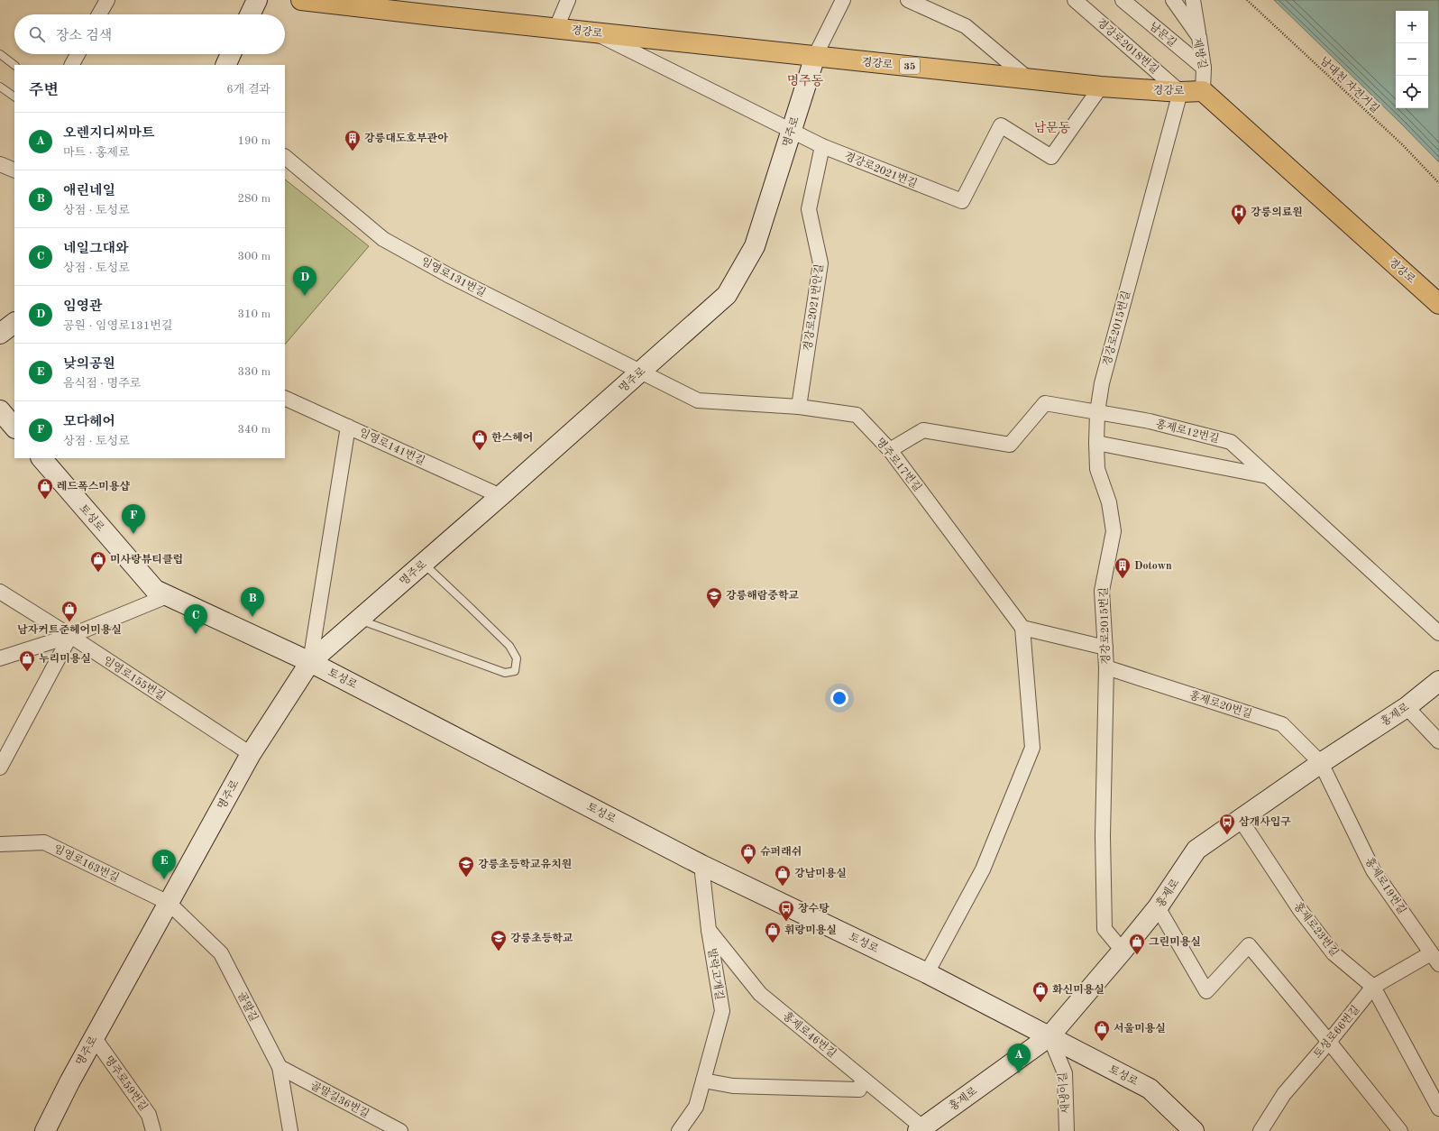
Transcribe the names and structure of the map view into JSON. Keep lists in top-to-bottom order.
{
  "streets": {
    "main road": ["경강로", "35"],
    "street": [
      "남문길",
      "경강로2018번길",
      "제방길",
      "명주로",
      "경강로2021번길",
      "임영로131번길",
      "경강로2021번안길",
      "경강로2015번길",
      "홍제로12번길",
      "임영로141번길",
      "명주로17번길",
      "토성로",
      "임영로155번길",
      "홍제로20번길",
      "홍제로",
      "임영로163번길",
      "홍제로19번길",
      "홍제로23번길",
      "발락고개길",
      "골말길",
      "토성로66번길",
      "홍제로46번길",
      "명주로59번길",
      "새냉이길",
      "골말길36번길"
    ],
    "path": ["남대천 자전거길"]
  },
  "crossings": [
    ["경강로", "경강로2018번길"],
    ["경강로", "제방길"],
    ["경강로", "명주로"],
    ["경강로", "경강로2021번길"],
    ["경강로", "경강로2015번길"],
    ["남문길", "제방길"],
    ["경강로2018번길", "경강로2015번길"],
    ["명주로", "경강로2021번길"],
    ["명주로", "임영로131번길"],
    ["명주로", "임영로141번길"],
    ["명주로", "명주로17번길"],
    ["명주로", "토성로"],
    ["명주로", "임영로155번길"],
    ["명주로", "임영로163번길"],
    ["명주로", "골말길"],
    ["명주로", "명주로59번길"],
    ["경강로2021번길", "경강로2021번안길"],
    ["임영로131번길", "명주로17번길"],
    ["경강로2021번안길", "명주로17번길"],
    ["경강로2015번길", "홍제로12번길"],
    ["경강로2015번길", "홍제로20번길"],
    ["경강로2015번길", "홍제로"],
    ["홍제로12번길", "명주로17번길"],
    ["토성로", "홍제로"],
    ["토성로", "발락고개길"],
    ["토성로", "새냉이길"],
    ["홍제로20번길", "홍제로"],
    ["홍제로20번길", "홍제로19번길"],
    ["홍제로", "홍제로19번길"],
    ["홍제로", "홍제로23번길"],
    ["홍제로", "홍제로46번길"],
    ["홍제로", "새냉이길"],
    ["임영로163번길", "골말길"],
    ["홍제로19번길", "토성로66번길"],
    ["홍제로23번길", "토성로66번길"],
    ["발락고개길", "홍제로46번길"],
    ["골말길", "골말길36번길"]
  ],
  "districts": ["명주동", "남문동"],
  "places": {
    "building": ["강릉대도호부관아", "Dotown"],
    "hospital": ["강릉의료원"],
    "shop": [
      "한스헤어",
      "레드폭스미용샵",
      "미사랑뷰티클럽",
      "남자커트준헤어미용실",
      "누리미용실",
      "슈퍼래쉬",
      "강남미용실",
      "휘랑미용실",
      "그린미용실",
      "화신미용실",
      "서울미용실"
    ],
    "school or university": ["강릉해람중학교", "강릉초등학교유치원", "강릉초등학교"],
    "bus stop": ["삼개사입구", "장수탕"]
  },
  "page": {
    "map_buttons": ["+", "−"],
    "search": "장소 검색",
    "heading": ["주변", "6개 결과"],
    "list": [
      {
        "mark": "A",
        "name": "오렌지디씨마트",
        "note": "마트 · 홍제로",
        "value": "190 m"
      },
      {
        "mark": "B",
        "name": "애린네일",
        "note": "상점 · 토성로",
        "value": "280 m"
      },
      {
        "mark": "C",
        "name": "네일그대와",
        "note": "상점 · 토성로",
        "value": "300 m"
      },
      {
        "mark": "D",
        "name": "임영관",
        "note": "공원 · 임영로131번길",
        "value": "310 m"
      },
      {
        "mark": "E",
        "name": "낮의공원",
        "note": "음식점 · 명주로",
        "value": "330 m"
      },
      {
        "mark": "F",
        "name": "모다헤어",
        "note": "상점 · 토성로",
        "value": "340 m"
      }
    ],
    "pins": [
      "D",
      "F",
      "B",
      "C",
      "E",
      "A"
    ]
  }
}
